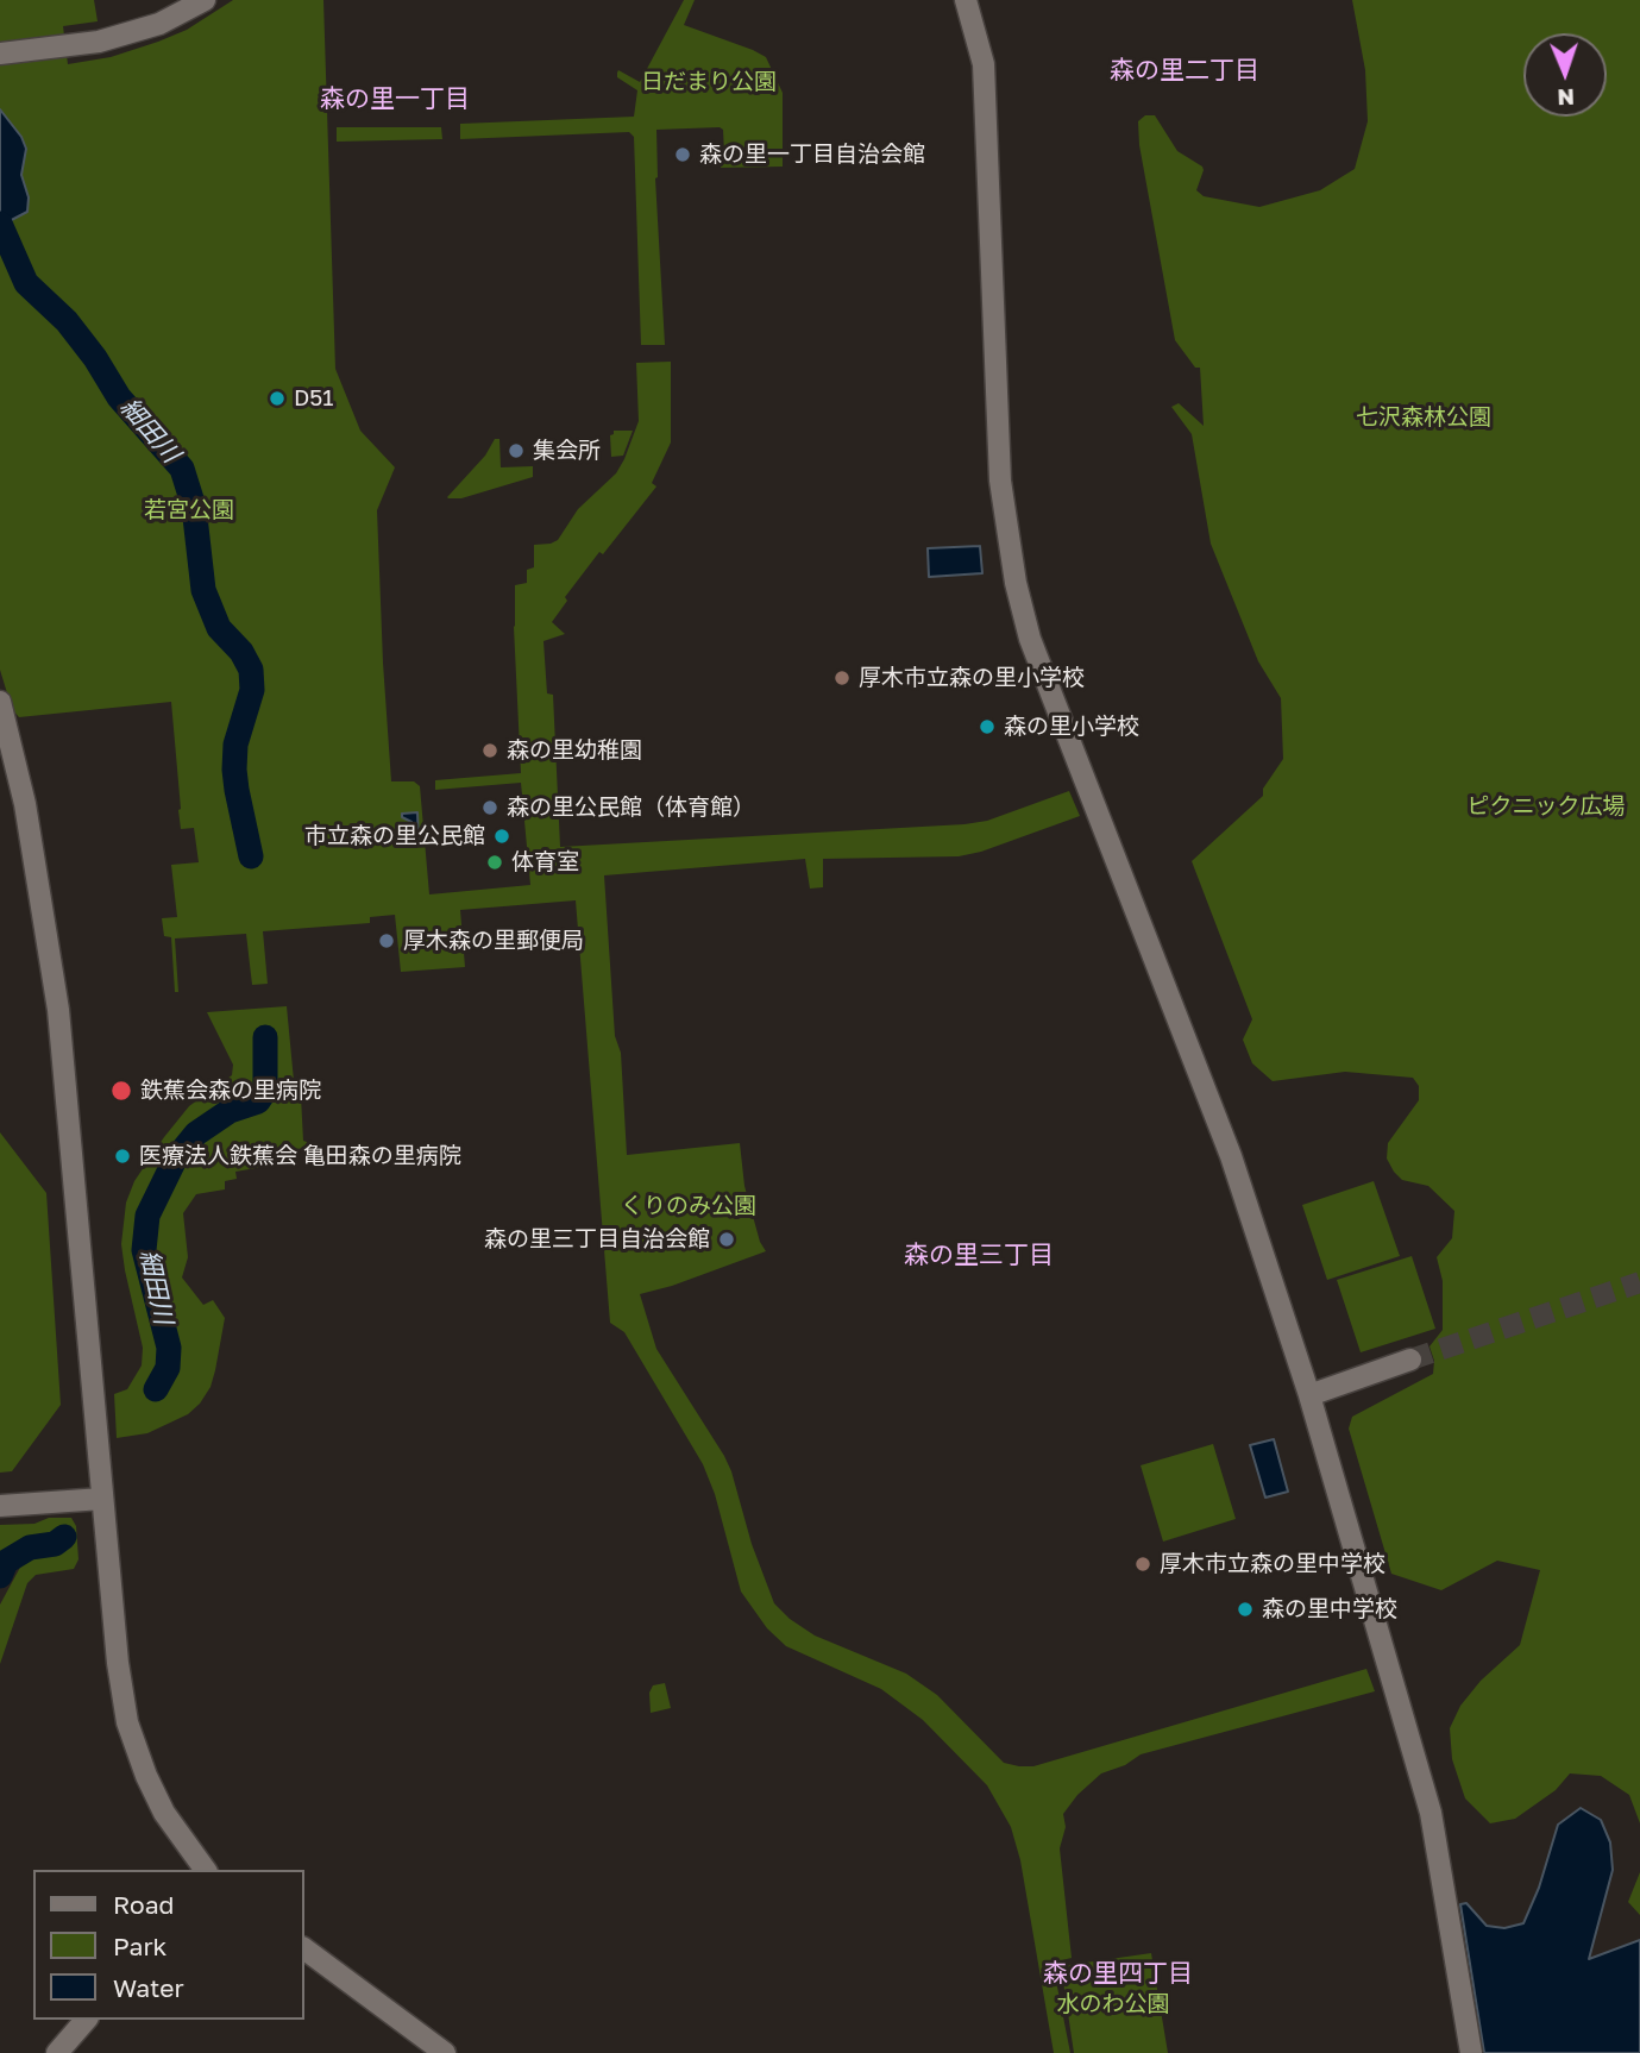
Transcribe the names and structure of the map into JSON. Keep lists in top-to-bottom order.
{
  "districts": [
    "森の里二丁目",
    "森の里一丁目",
    "森の里三丁目",
    "森の里四丁目"
  ],
  "water": ["細田川"],
  "parks": [
    "日だまり公園",
    "七沢森林公園",
    "若宮公園",
    "ピクニック広場",
    "くりのみ公園",
    "水のわ公園"
  ],
  "places": [
    "森の里一丁目自治会館",
    "D51",
    "集会所",
    "厚木市立森の里小学校",
    "森の里小学校",
    "森の里幼稚園",
    "森の里公民館（体育館）",
    "市立森の里公民館",
    "体育室",
    "厚木森の里郵便局",
    "鉄蕉会森の里病院",
    "医療法人鉄蕉会 亀田森の里病院",
    "森の里三丁目自治会館",
    "厚木市立森の里中学校",
    "森の里中学校"
  ],
  "legend": ["Road", "Park", "Water"],
  "north": "bottom"
}
